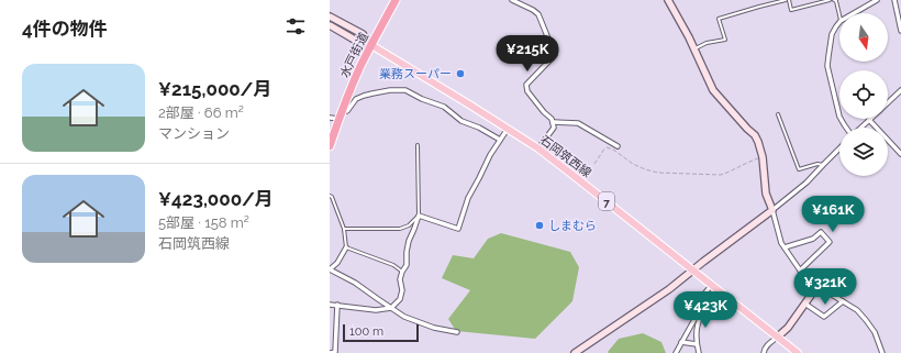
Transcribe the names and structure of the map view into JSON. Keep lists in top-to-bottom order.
{
  "streets": {
    "highway": ["水戸街道"],
    "main road": ["石岡筑西線", "7"]
  },
  "crossings": [
    ["水戸街道", "石岡筑西線"]
  ],
  "places": ["業務スーパー", "しまむら"],
  "scale_bar": "100 m",
  "north": "bottom",
  "page": {
    "heading": "4件の物件",
    "price": [
      "¥215K",
      "¥161K",
      "¥321K",
      "¥423K"
    ],
    "list": [
      {
        "name": "¥215,000/月",
        "note": "2部屋 · 66 m² · マンション"
      },
      {
        "name": "¥423,000/月",
        "note": "5部屋 · 158 m² · 石岡筑西線"
      }
    ],
    "scale": "100 m"
  }
}
